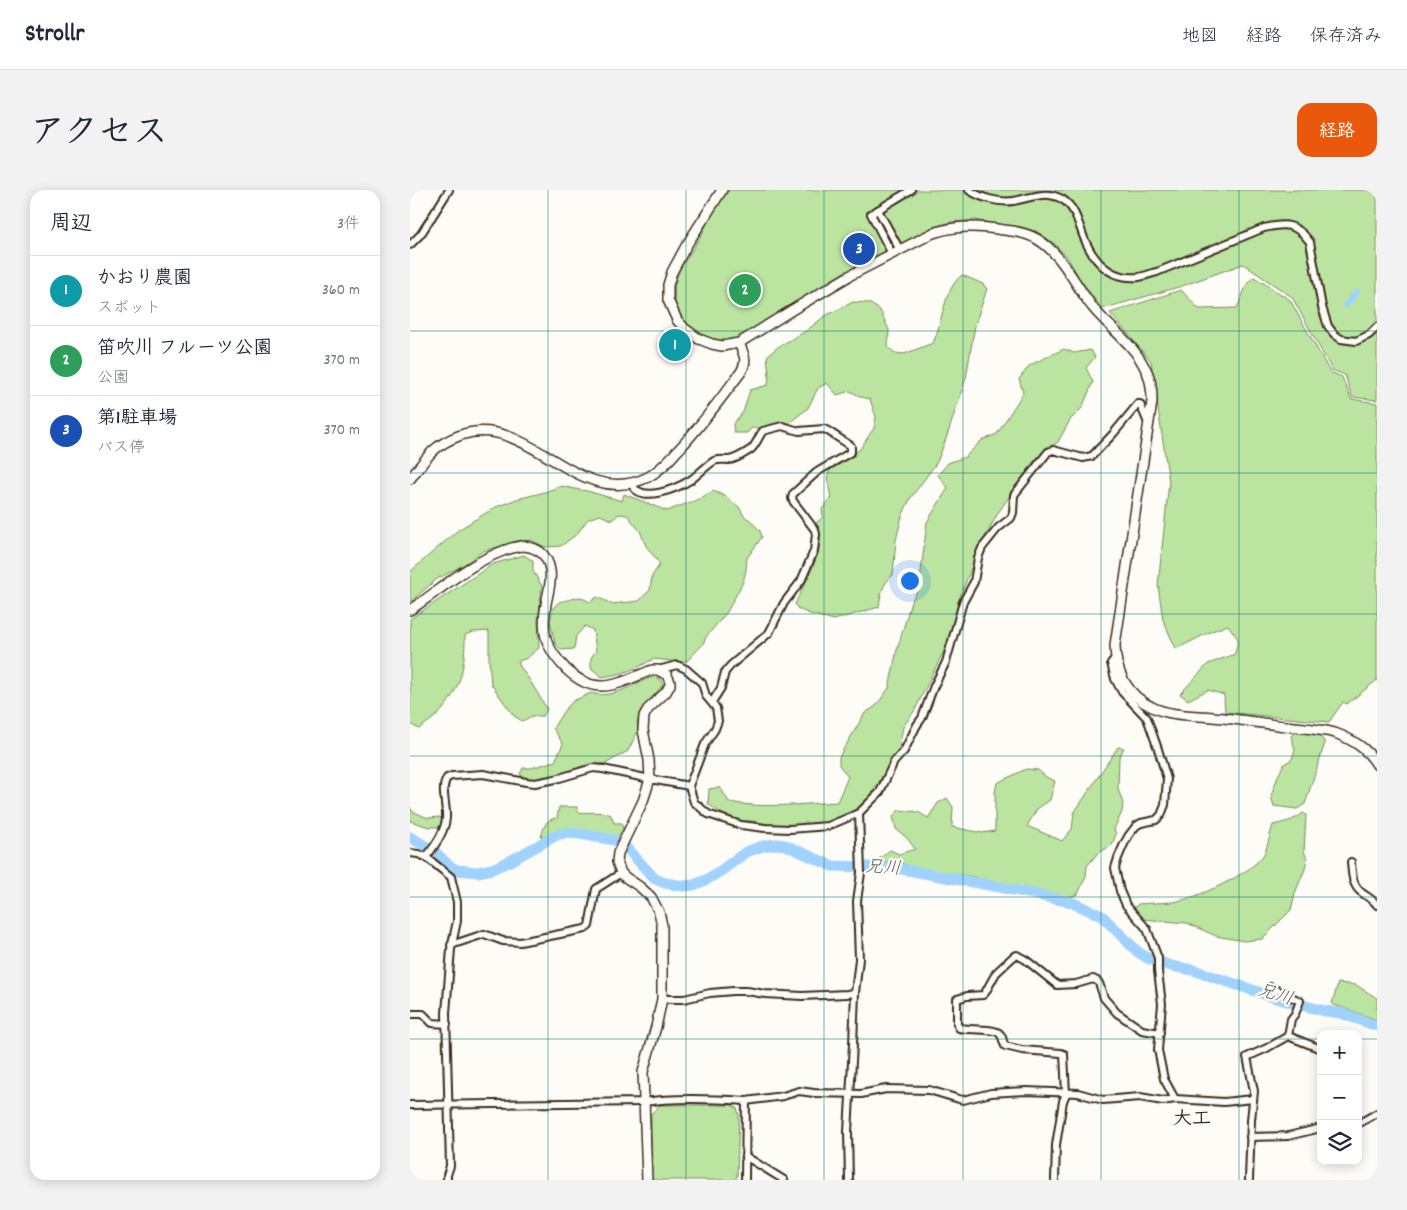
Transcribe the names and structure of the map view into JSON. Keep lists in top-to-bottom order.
{
  "districts": ["大工"],
  "water": ["兄川"],
  "page": {
    "header": "Strollr",
    "nav": ["地図", "経路", "保存済み"],
    "title": "アクセス",
    "buttons": "経路",
    "heading": ["周辺", "3件"],
    "pins": ["3", "2", "1"],
    "list": [
      {
        "mark": "1",
        "name": "かおり農園",
        "note": "スポット",
        "value": "360 m"
      },
      {
        "mark": "2",
        "name": "笛吹川 フルーツ公園",
        "note": "公園",
        "value": "370 m"
      },
      {
        "mark": "3",
        "name": "第1駐車場",
        "note": "バス停",
        "value": "370 m"
      }
    ],
    "map_buttons": ["+", "−"]
  }
}
